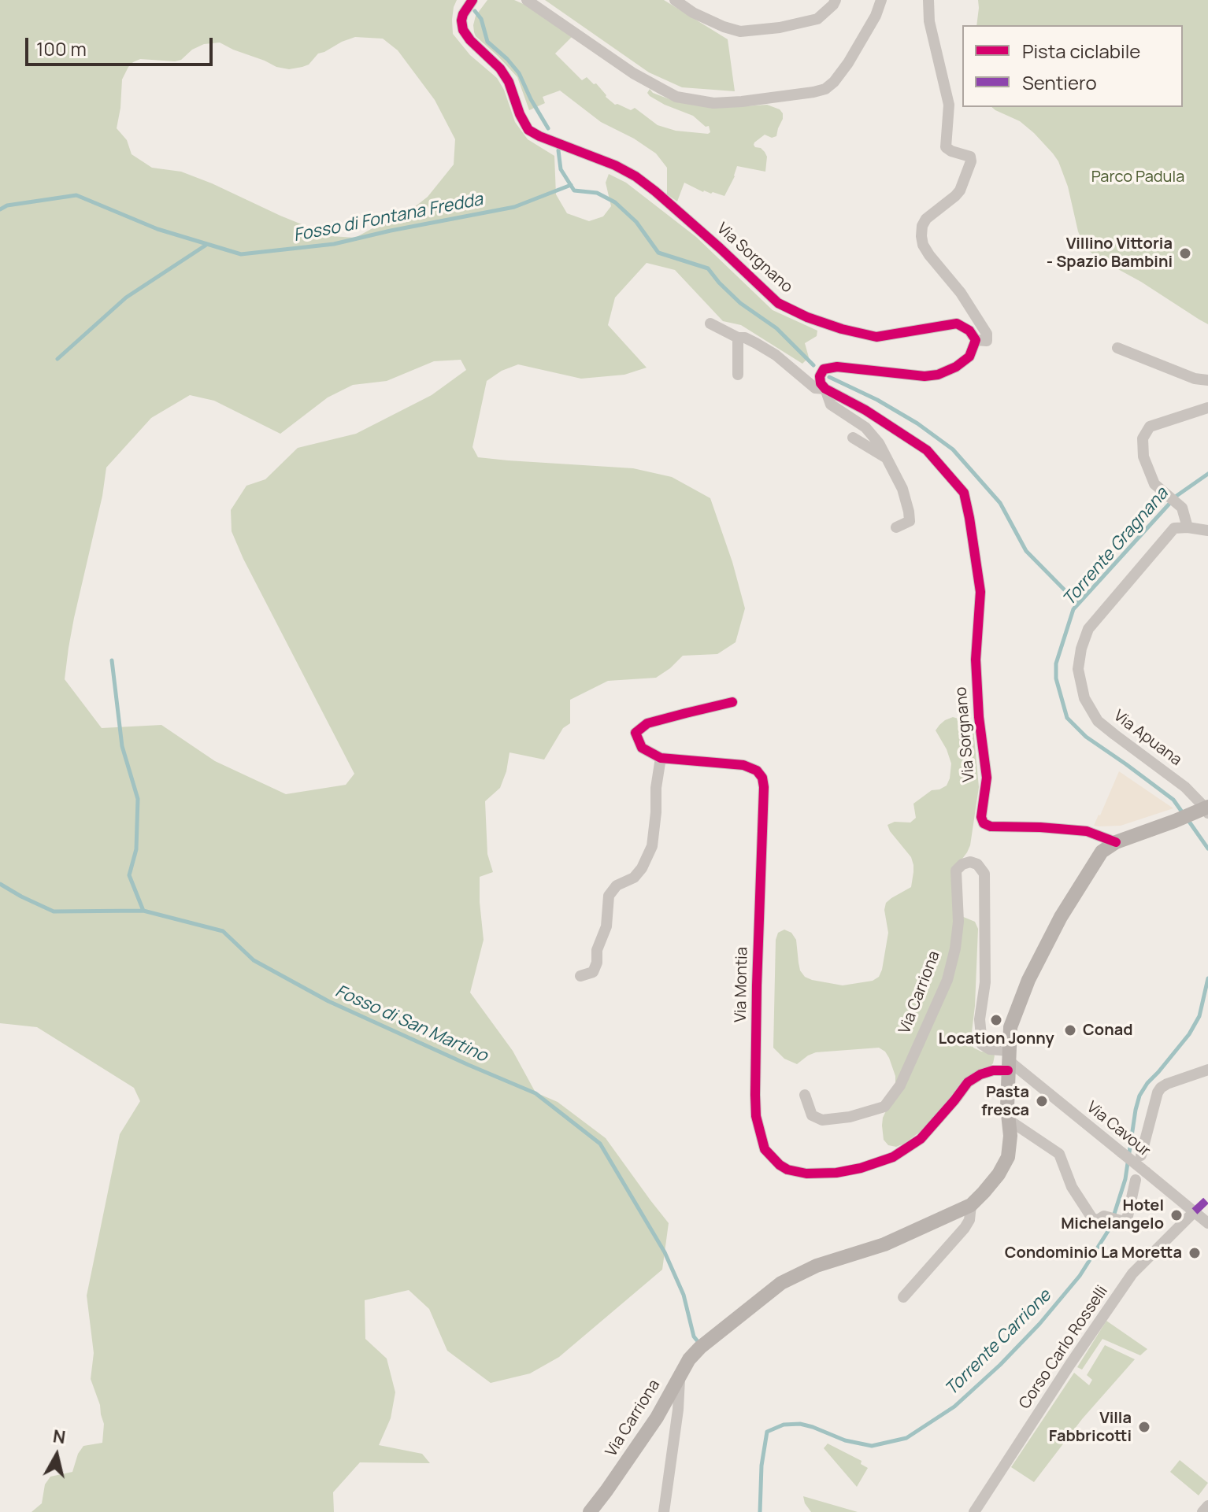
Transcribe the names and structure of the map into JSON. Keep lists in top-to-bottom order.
{
  "streets": {
    "main road": ["Via Carriona"],
    "street": [
      "Via Sorgnano",
      "Via Apuana",
      "Via Montia",
      "Via Cavour",
      "Corso Carlo Rosselli"
    ]
  },
  "crossings": [
    ["Via Sorgnano", "Via Carriona"],
    ["Via Apuana", "Via Carriona"],
    ["Via Montia", "Via Carriona"],
    ["Via Montia", "Via Cavour"],
    ["Via Carriona", "Via Cavour"],
    ["Via Cavour", "Corso Carlo Rosselli"]
  ],
  "water": [
    "Fosso di Fontana Fredda",
    "Torrente Gragnana",
    "Fosso di San Martino",
    "Torrente Carrione"
  ],
  "parks": ["Parco Padula"],
  "places": [
    "Villino Vittoria - Spazio Bambini",
    "Location Jonny",
    "Conad",
    "Pasta fresca",
    "Hotel Michelangelo",
    "Condominio La Moretta",
    "Villa Fabbricotti"
  ],
  "legend": ["Pista ciclabile", "Sentiero"],
  "scale_bar": "100 m",
  "north": "top"
}
